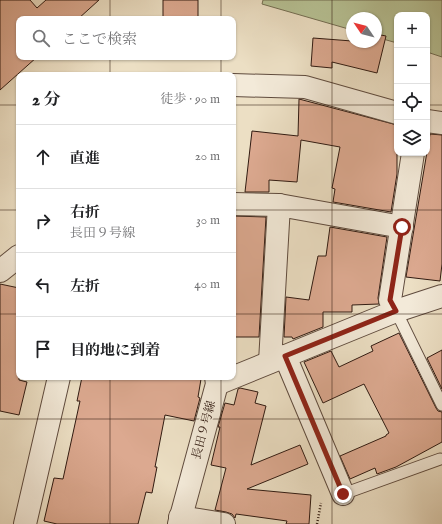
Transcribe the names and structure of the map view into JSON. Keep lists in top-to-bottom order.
{
  "streets": {
    "street": ["長田９号線"]
  },
  "north": "top left",
  "page": {
    "map_buttons": ["+", "−"],
    "search": "ここで検索",
    "heading": ["2 分", "徒歩 · 90 m"],
    "list": [
      ["直進", "20 m"],
      ["右折", "長田９号線", "30 m"],
      ["左折", "40 m"],
      "目的地に到着"
    ]
  }
}
